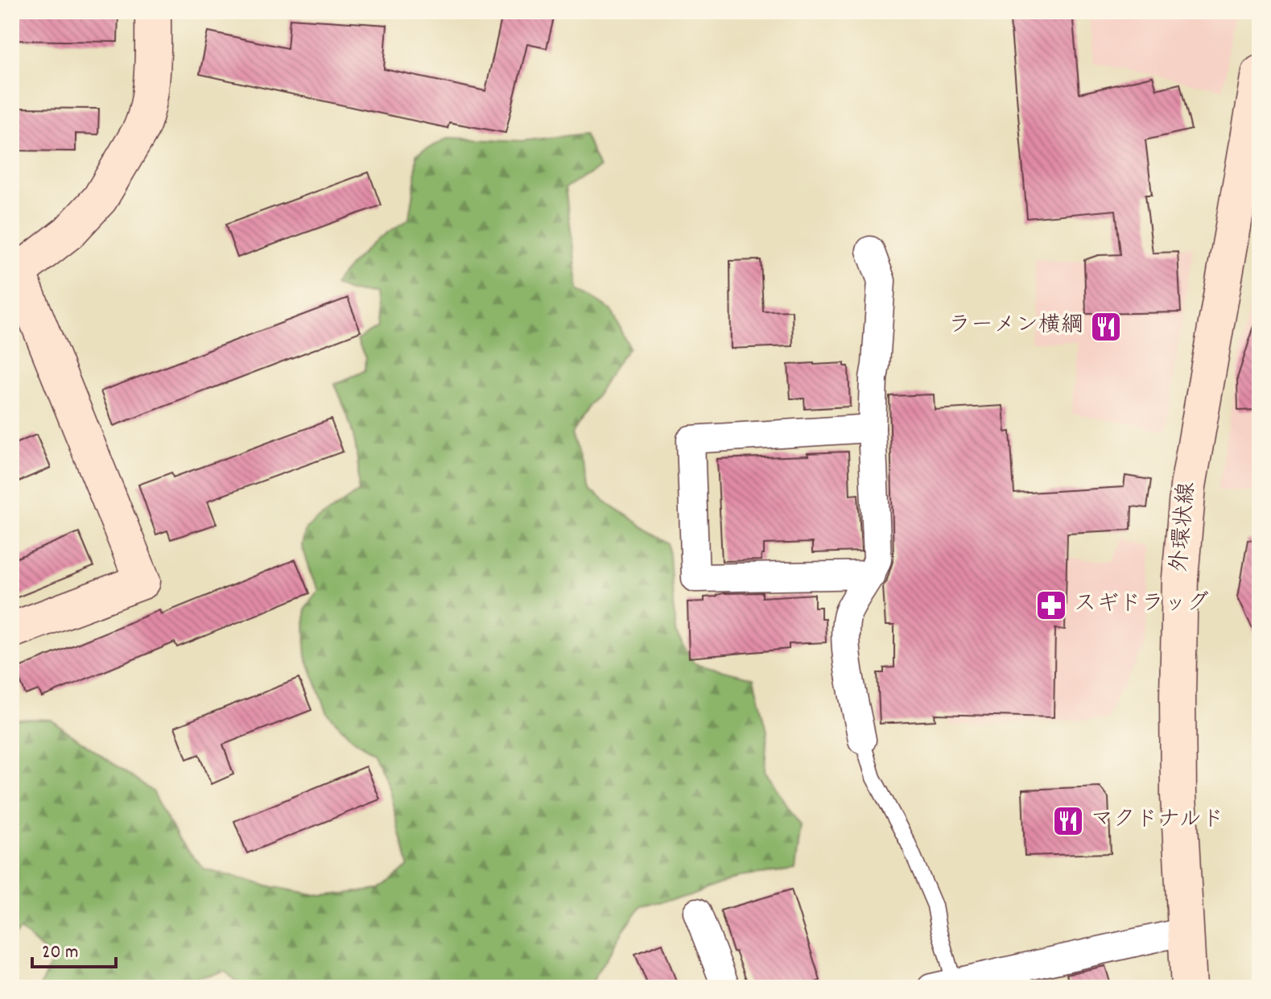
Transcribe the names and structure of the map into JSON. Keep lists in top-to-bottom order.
{
  "streets": {
    "street": ["外環状線"]
  },
  "places": {
    "restaurant": ["ラーメン横綱", "マクドナルド"],
    "pharmacy": ["スギドラッグ"]
  },
  "scale_bar": "20 m"
}
